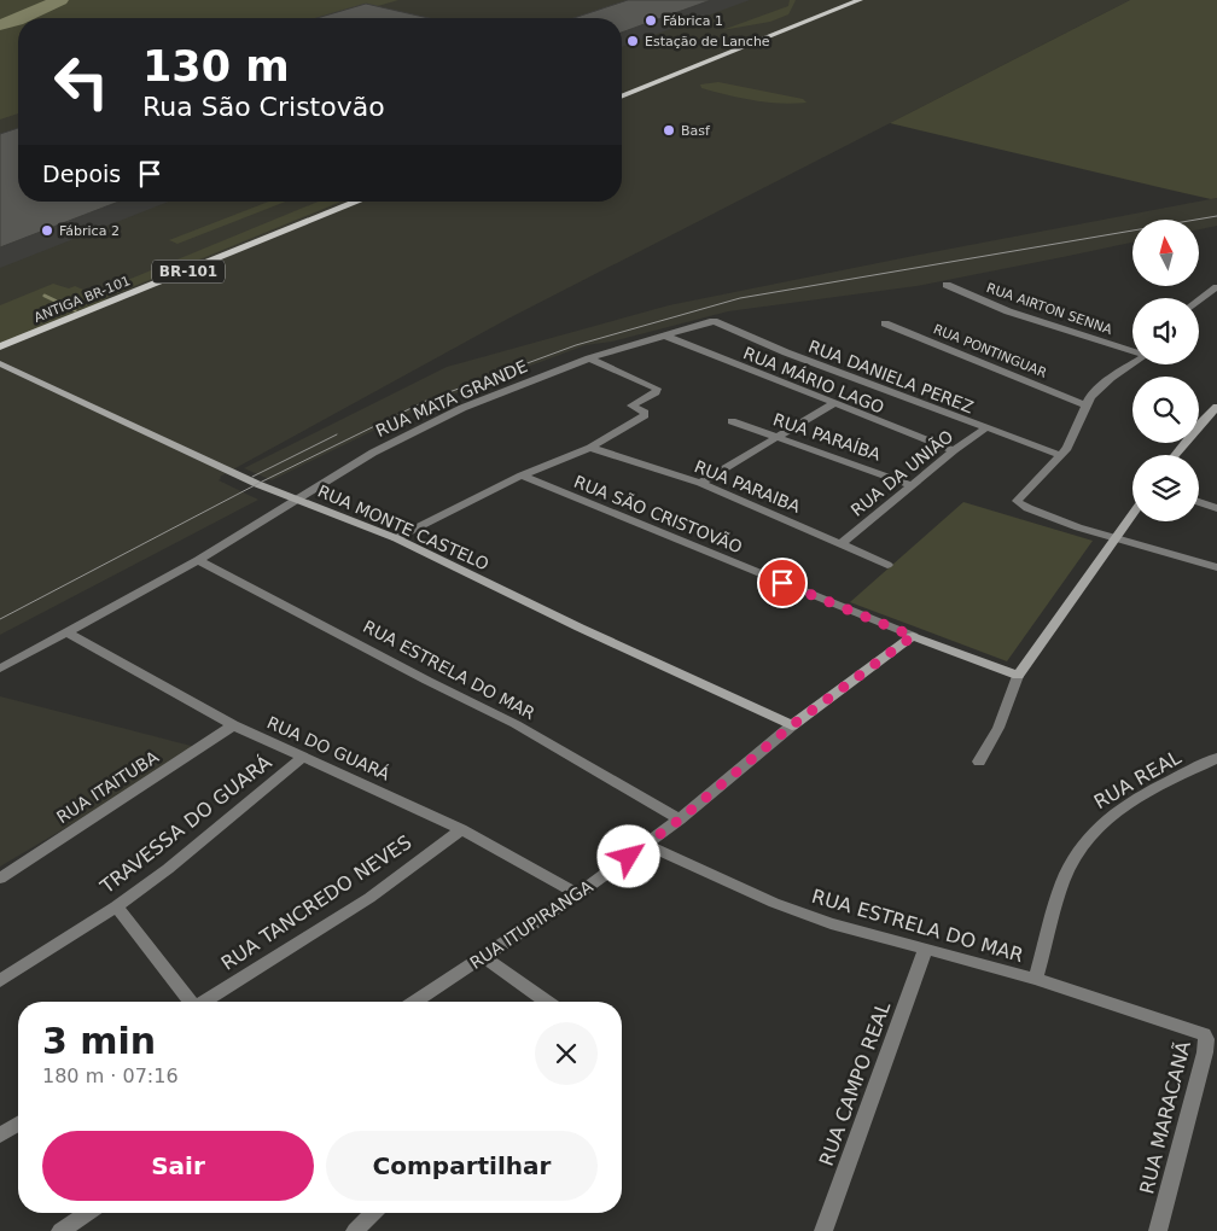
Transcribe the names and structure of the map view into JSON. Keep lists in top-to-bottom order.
{
  "streets": {
    "main road": ["BR-101", "ANTIGA BR-101"],
    "street": [
      "RUA AIRTON SENNA",
      "RUA PONTINGUAR",
      "RUA DANIELA PEREZ",
      "RUA MÁRIO LAGO",
      "RUA MATA GRANDE",
      "RUA PARAÍBA",
      "RUA DA UNIÃO",
      "RUA PARAIBA",
      "RUA SÃO CRISTOVÃO",
      "RUA MONTE CASTELO",
      "RUA ESTRELA DO MAR",
      "RUA DO GUARÁ",
      "RUA REAL",
      "RUA ITAITUBA",
      "TRAVESSA DO GUARÁ",
      "RUA TANCREDO NEVES",
      "RUA ITUPIRANGA",
      "RUA CAMPO REAL",
      "RUA MARACANÃ"
    ]
  },
  "crossings": [
    ["RUA DANIELA PEREZ", "RUA MATA GRANDE"],
    ["RUA DANIELA PEREZ", "RUA DA UNIÃO"],
    ["RUA MÁRIO LAGO", "RUA MATA GRANDE"],
    ["RUA MÁRIO LAGO", "RUA DA UNIÃO"],
    ["RUA MATA GRANDE", "RUA SÃO CRISTOVÃO"],
    ["RUA MATA GRANDE", "RUA MONTE CASTELO"],
    ["RUA MATA GRANDE", "RUA ESTRELA DO MAR"],
    ["RUA MATA GRANDE", "RUA DO GUARÁ"],
    ["RUA PARAÍBA", "RUA DA UNIÃO"],
    ["RUA DA UNIÃO", "RUA PARAIBA"],
    ["RUA PARAIBA", "RUA SÃO CRISTOVÃO"],
    ["RUA SÃO CRISTOVÃO", "RUA MONTE CASTELO"],
    ["RUA SÃO CRISTOVÃO", "RUA ITUPIRANGA"],
    ["RUA MONTE CASTELO", "RUA ITUPIRANGA"],
    ["RUA ESTRELA DO MAR", "RUA REAL"],
    ["RUA ESTRELA DO MAR", "RUA ITUPIRANGA"],
    ["RUA ESTRELA DO MAR", "RUA CAMPO REAL"],
    ["RUA ESTRELA DO MAR", "RUA MARACANÃ"],
    ["RUA DO GUARÁ", "RUA ITAITUBA"],
    ["RUA DO GUARÁ", "TRAVESSA DO GUARÁ"],
    ["RUA DO GUARÁ", "RUA TANCREDO NEVES"],
    ["RUA DO GUARÁ", "RUA ITUPIRANGA"]
  ],
  "places": [
    "Fábrica 1",
    "Estação de Lanche",
    "Basf",
    "Fábrica 2"
  ],
  "north": "top",
  "page": {
    "turn": ["130 m", "Rua São Cristovão"],
    "then": "Depois",
    "heading": ["3 min", "180 m · 07:16"],
    "buttons": ["Sair", "Compartilhar"]
  }
}
